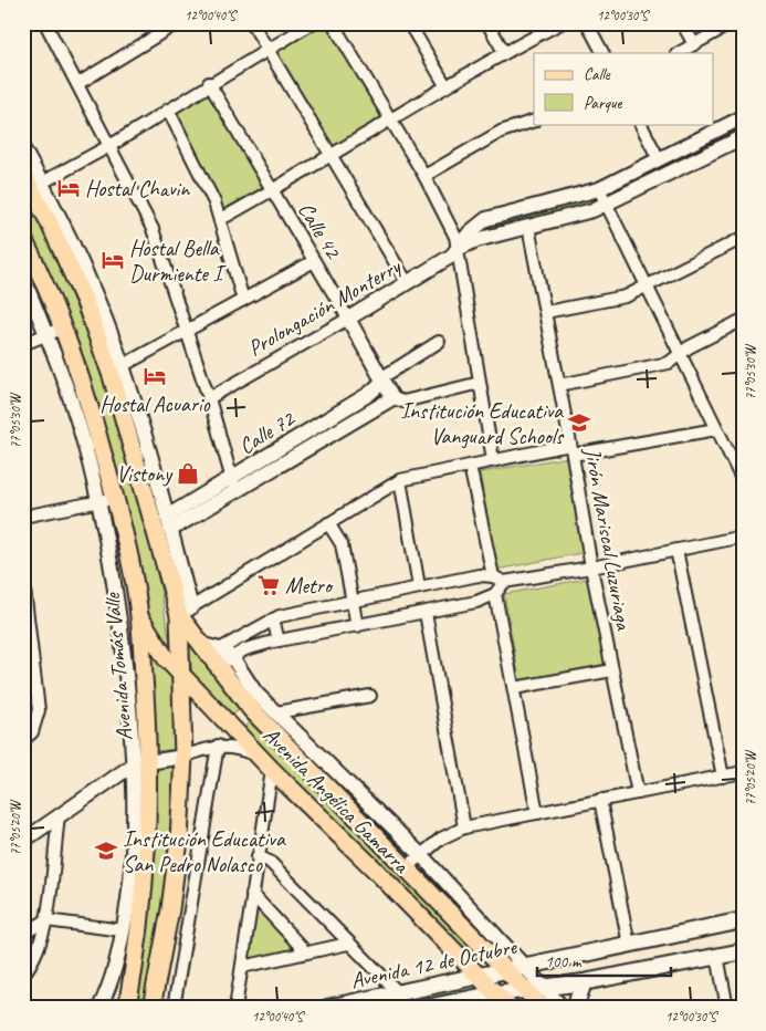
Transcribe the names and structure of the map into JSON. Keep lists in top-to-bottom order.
{
  "streets": {
    "main road": ["Avenida Tomás Valle", "Avenida Angélica Gamarra", "Avenida 12 de Octubre"],
    "street": [
      "Calle 42",
      "Prolongación Monterry",
      "Calle 72",
      "Jirón Mariscal Luzuriaga"
    ]
  },
  "crossings": [
    ["Calle 42", "Prolongación Monterry"],
    ["Calle 42", "Calle 72"],
    ["Avenida Tomás Valle", "Avenida Angélica Gamarra"],
    ["Avenida Angélica Gamarra", "Avenida 12 de Octubre"]
  ],
  "places": {
    "hotel": ["Hostal Chavin", "Hostal Bella Durmiente I", "Hostal Acuario"],
    "school or university": ["Institución Educativa Vanguard Schools", "Institución Educativa San Pedro Nolasco"],
    "shop": ["Vistony"],
    "supermarket": ["Metro"]
  },
  "legend": ["Calle", "Parque"],
  "scale_bar": "100 m",
  "coordinates": [
    "12°00'40\"S",
    "12°00'30\"S",
    "77°05'30\"W",
    "77°05'20\"W"
  ]
}
